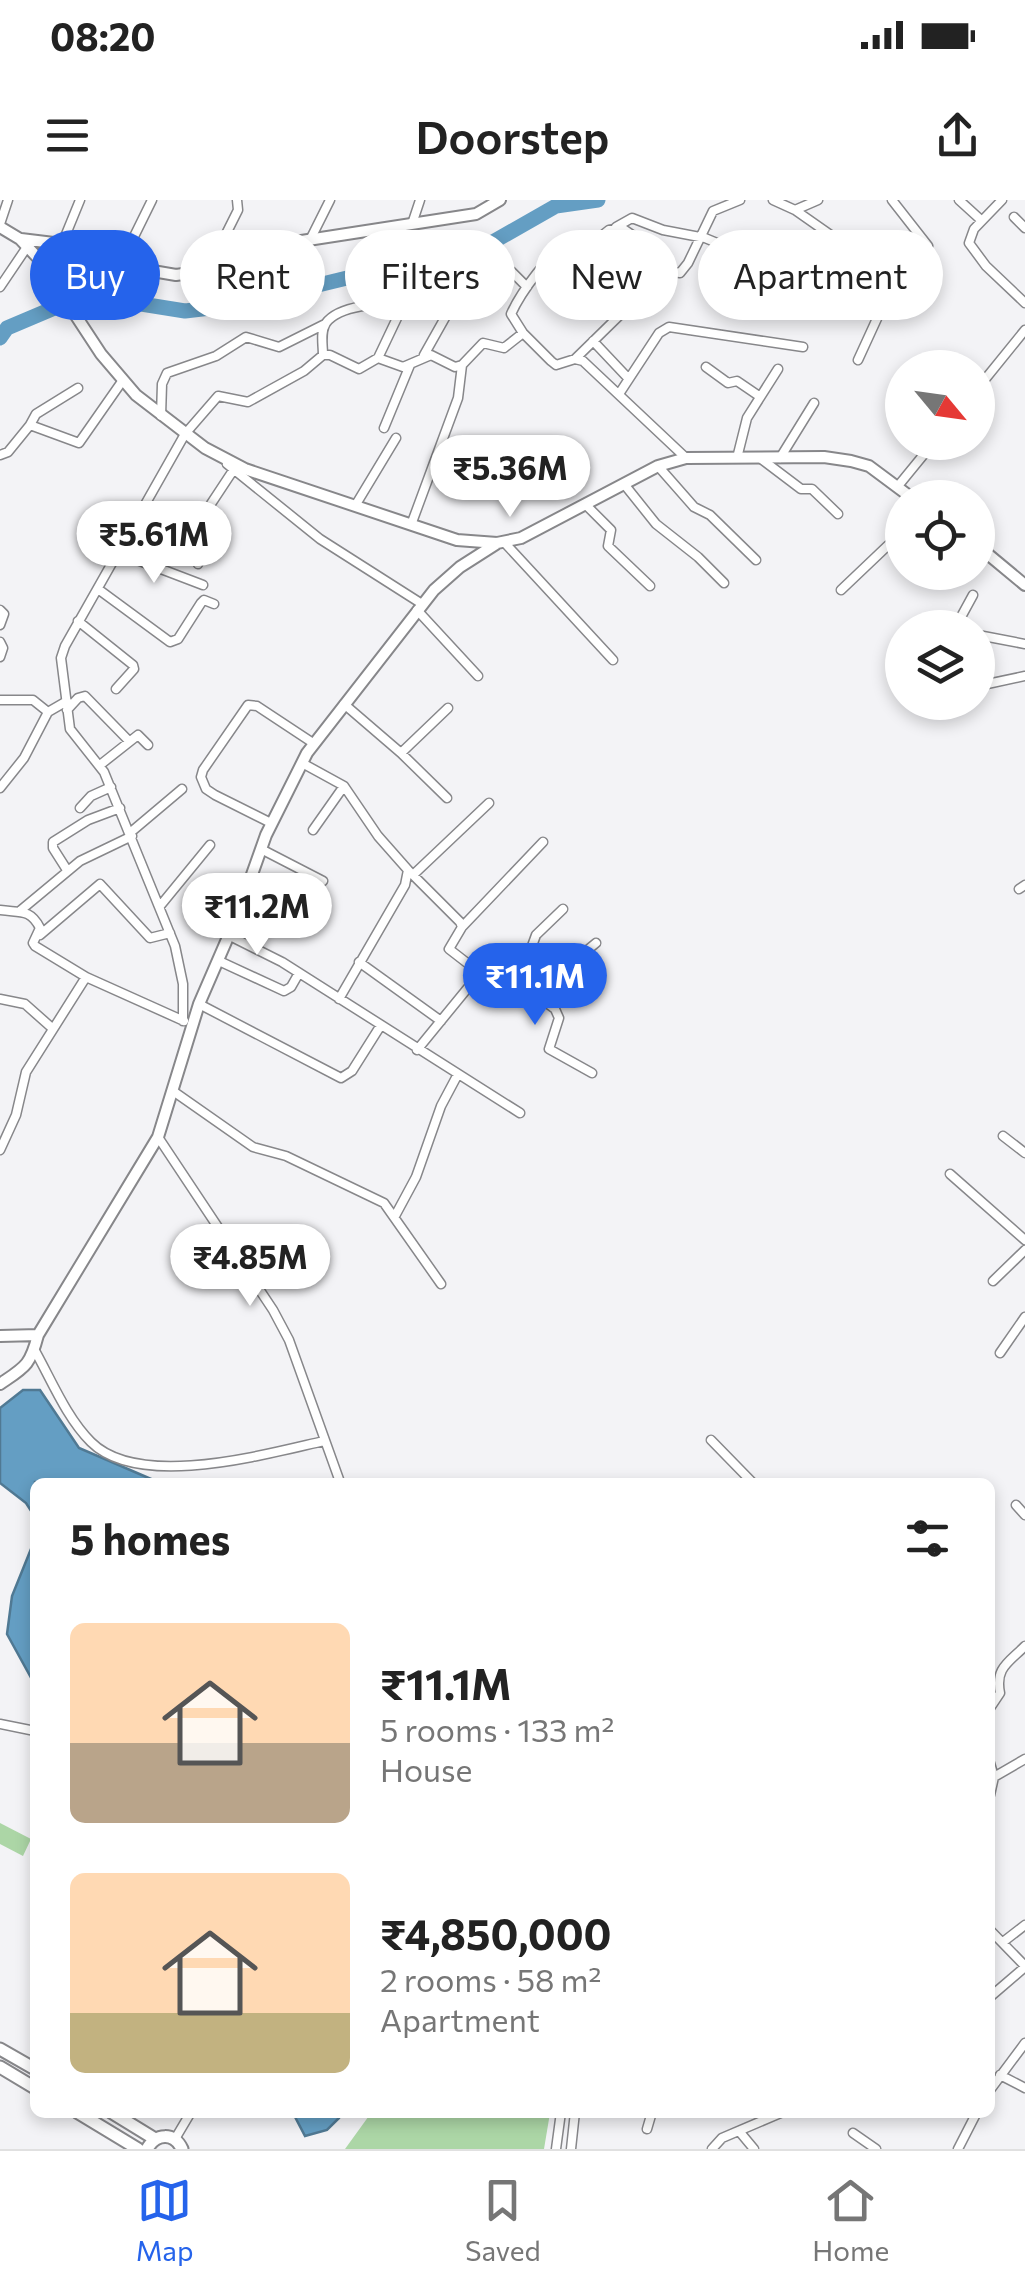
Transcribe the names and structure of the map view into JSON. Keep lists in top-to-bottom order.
{
  "north": "bottom right",
  "page": {
    "status": "08:20",
    "header": "Doorstep",
    "chip": [
      "Buy",
      "Rent",
      "Filters",
      "New",
      "Apartment"
    ],
    "price": [
      "₹5.36M",
      "₹5.61M",
      "₹11.2M",
      "₹11.1M",
      "₹4.85M"
    ],
    "heading": "5 homes",
    "list": [
      {
        "name": "₹11.1M",
        "note": "5 rooms · 133 m² · House"
      },
      {
        "name": "₹4,850,000",
        "note": "2 rooms · 58 m² · Apartment"
      }
    ],
    "tabs": ["Map", "Saved", "Home"]
  }
}
